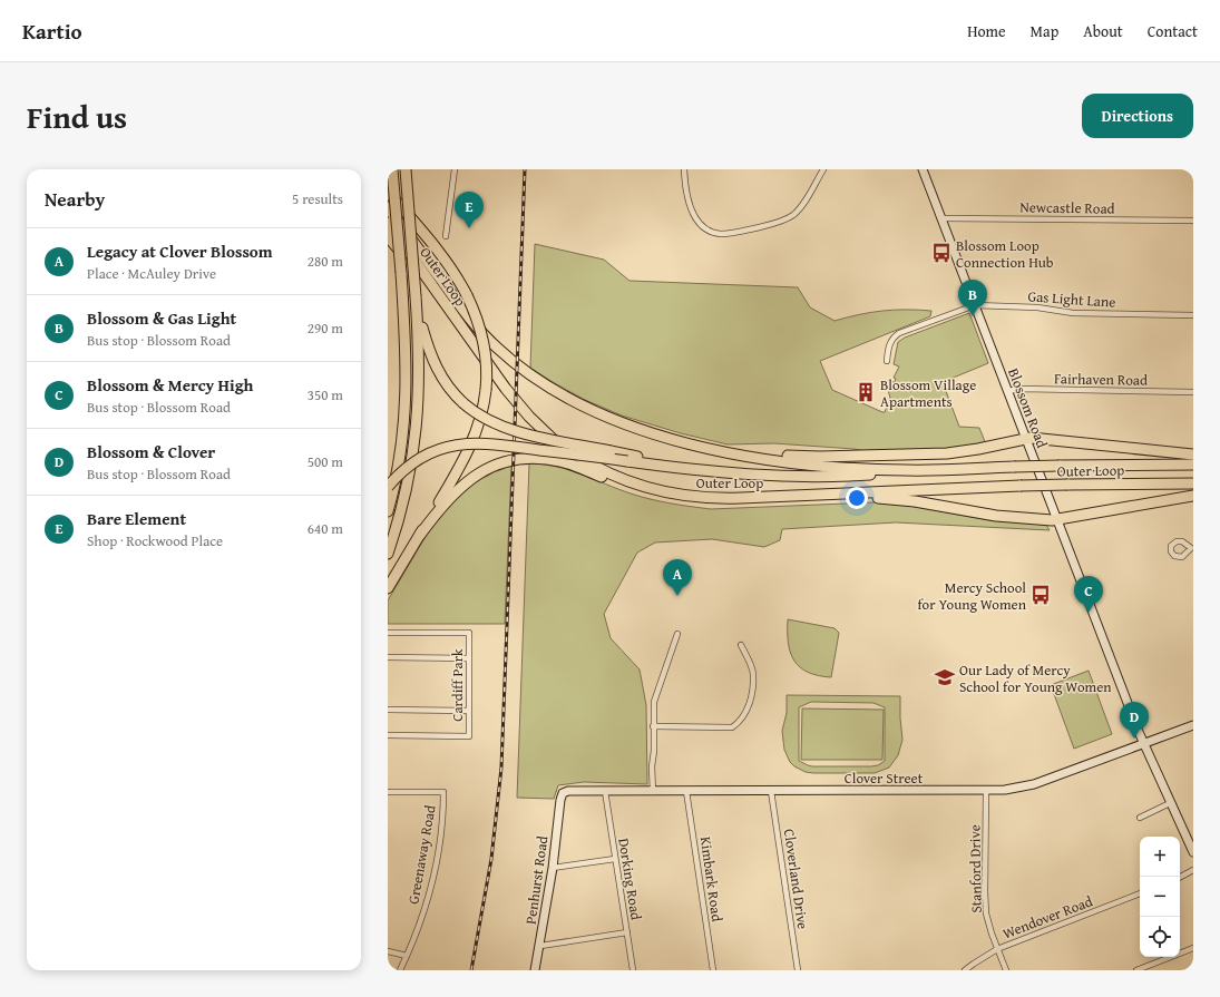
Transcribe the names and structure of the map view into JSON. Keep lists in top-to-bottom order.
{
  "streets": {
    "highway": ["Outer Loop"],
    "street": [
      "Newcastle Road",
      "Gas Light Lane",
      "Fairhaven Road",
      "Blossom Road",
      "Cardiff Park",
      "Clover Street",
      "Greenaway Road",
      "Stanford Drive",
      "Dorking Road",
      "Kimbark Road",
      "Cloverland Drive",
      "Penhurst Road",
      "Wendover Road"
    ]
  },
  "crossings": [
    ["Newcastle Road", "Blossom Road"],
    ["Gas Light Lane", "Blossom Road"],
    ["Fairhaven Road", "Blossom Road"],
    ["Blossom Road", "Clover Street"],
    ["Clover Street", "Stanford Drive"],
    ["Clover Street", "Dorking Road"],
    ["Clover Street", "Kimbark Road"],
    ["Clover Street", "Cloverland Drive"],
    ["Clover Street", "Penhurst Road"],
    ["Stanford Drive", "Wendover Road"]
  ],
  "places": {
    "bus stop": ["Blossom Loop Connection Hub", "Mercy School for Young Women"],
    "building": ["Blossom Village Apartments"],
    "school or university": ["Our Lady of Mercy School for Young Women"]
  },
  "page": {
    "header": "Kartio",
    "nav": [
      "Home",
      "Map",
      "About",
      "Contact"
    ],
    "title": "Find us",
    "buttons": "Directions",
    "heading": ["Nearby", "5 results"],
    "pins": [
      "E",
      "B",
      "A",
      "C",
      "D"
    ],
    "list": [
      {
        "mark": "A",
        "name": "Legacy at Clover Blossom",
        "note": "Place · McAuley Drive",
        "value": "280 m"
      },
      {
        "mark": "B",
        "name": "Blossom & Gas Light",
        "note": "Bus stop · Blossom Road",
        "value": "290 m"
      },
      {
        "mark": "C",
        "name": "Blossom & Mercy High",
        "note": "Bus stop · Blossom Road",
        "value": "350 m"
      },
      {
        "mark": "D",
        "name": "Blossom & Clover",
        "note": "Bus stop · Blossom Road",
        "value": "500 m"
      },
      {
        "mark": "E",
        "name": "Bare Element",
        "note": "Shop · Rockwood Place",
        "value": "640 m"
      }
    ],
    "map_buttons": ["+", "−"]
  }
}
